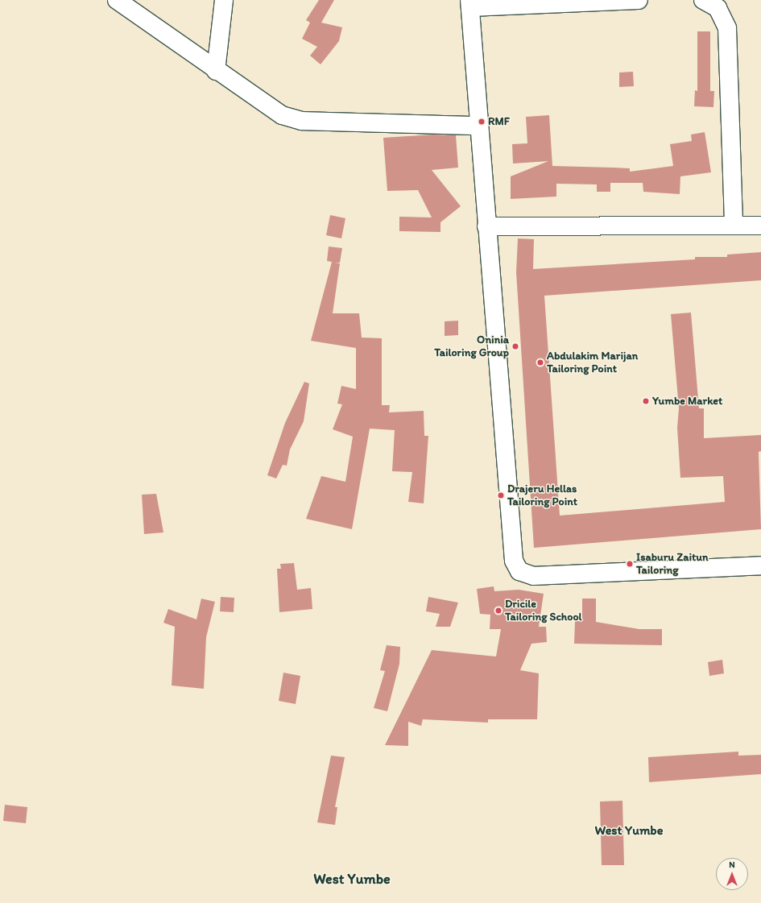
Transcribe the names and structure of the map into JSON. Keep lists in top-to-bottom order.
{
  "districts": ["West Yumbe", "West Yumbe"],
  "places": [
    "RMF",
    "Oninia Tailoring Group",
    "Abdulakim Marijan Tailoring Point",
    "Yumbe Market",
    "Drajeru Hellas Tailoring Point",
    "Isaburu Zaitun Tailoring",
    "Dricile Tailoring School"
  ],
  "north": "top"
}
